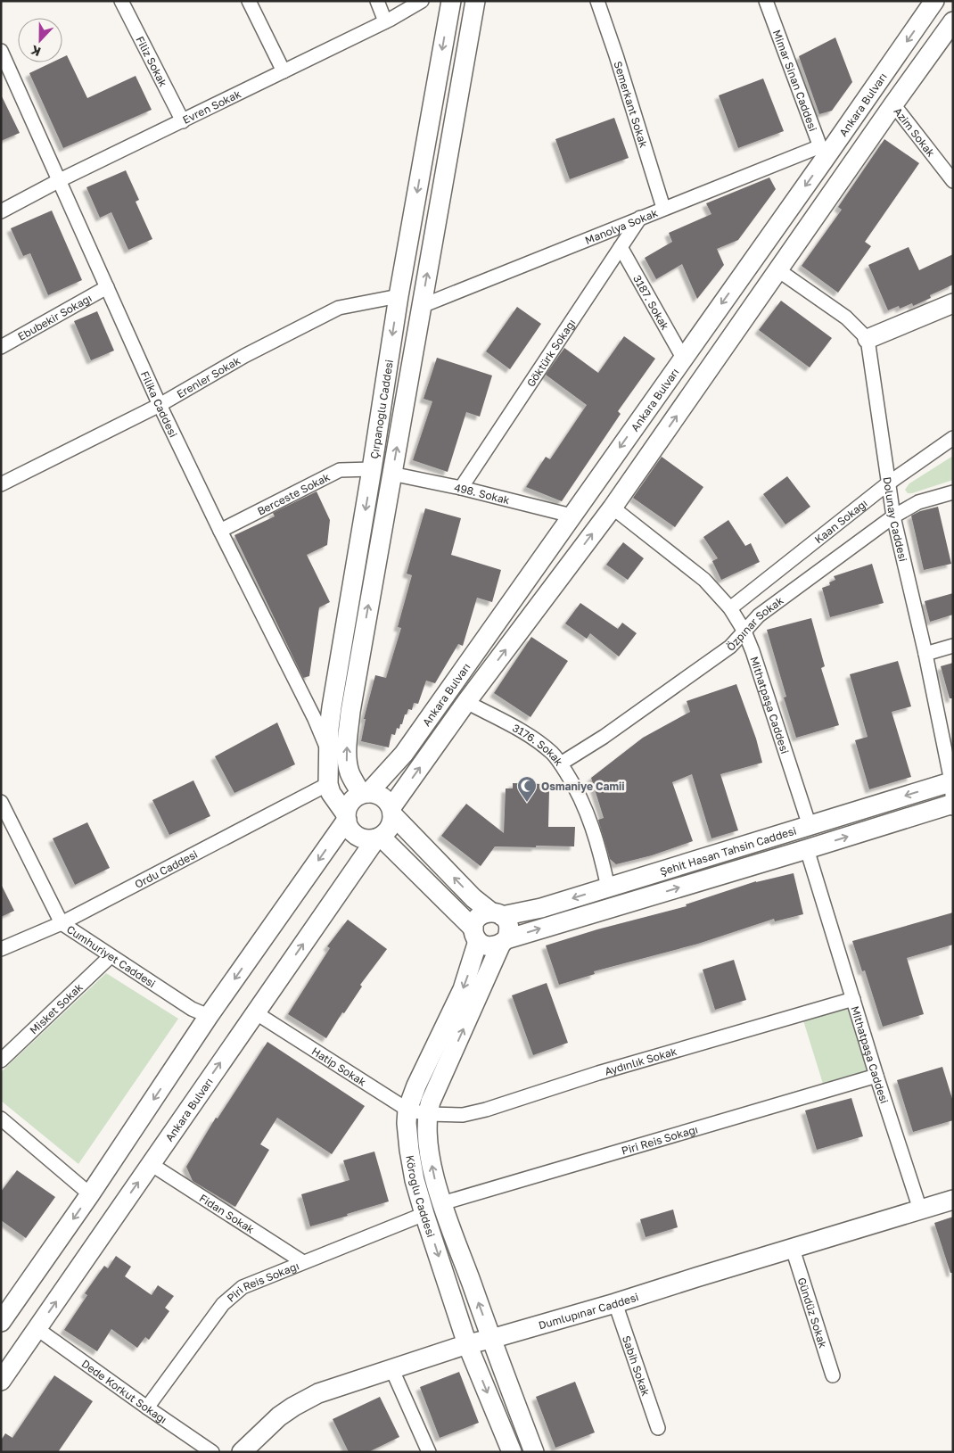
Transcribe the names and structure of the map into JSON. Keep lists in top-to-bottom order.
{
  "streets": {
    "main road": [
      "Ankara Bulvarı",
      "Çırpanoğlu Caddesi",
      "Şehit Hasan Tahsin Caddesi",
      "Köroğlu Caddesi",
      "Dumlupınar Caddesi"
    ],
    "street": [
      "Filiz Sokak",
      "Mimar Sinan Caddesi",
      "Semerkant Sokak",
      "Evren Sokak",
      "Azim Sokak",
      "Manolya Sokak",
      "3187. Sokak",
      "Ebubekir Sokağı",
      "Göktürk Sokağı",
      "Erenler Sokak",
      "Filika Caddesi",
      "Berceste Sokak",
      "498. Sokak",
      "Dolunay Caddesi",
      "Kaan Sokağı",
      "Özpınar Sokak",
      "Mithatpaşa Caddesi",
      "3176. Sokak",
      "Ordu Caddesi",
      "Cumhuriyet Caddesi",
      "Misket Sokak",
      "Aydınlık Sokak",
      "Hatip Sokak",
      "Piri Reis Sokağı",
      "Fidan Sokak",
      "Gündüz Sokak",
      "Sabih Sokak",
      "Dede Korkut Sokağı"
    ]
  },
  "crossings": [
    ["Filiz Sokak", "Evren Sokak"],
    ["Mimar Sinan Caddesi", "Ankara Bulvarı"],
    ["Mimar Sinan Caddesi", "Manolya Sokak"],
    ["Semerkant Sokak", "Manolya Sokak"],
    ["Ankara Bulvarı", "Azim Sokak"],
    ["Ankara Bulvarı", "Manolya Sokak"],
    ["Ankara Bulvarı", "3187. Sokak"],
    ["Ankara Bulvarı", "Çırpanoğlu Caddesi"],
    ["Ankara Bulvarı", "498. Sokak"],
    ["Ankara Bulvarı", "Mithatpaşa Caddesi"],
    ["Ankara Bulvarı", "3176. Sokak"],
    ["Ankara Bulvarı", "Cumhuriyet Caddesi"],
    ["Ankara Bulvarı", "Hatip Sokak"],
    ["Ankara Bulvarı", "Fidan Sokak"],
    ["Ankara Bulvarı", "Dede Korkut Sokağı"],
    ["Evren Sokak", "Filika Caddesi"],
    ["Manolya Sokak", "Göktürk Sokağı"],
    ["Manolya Sokak", "Çırpanoğlu Caddesi"],
    ["3187. Sokak", "Göktürk Sokağı"],
    ["Ebubekir Sokağı", "Filika Caddesi"],
    ["Göktürk Sokağı", "498. Sokak"],
    ["Erenler Sokak", "Filika Caddesi"],
    ["Erenler Sokak", "Çırpanoğlu Caddesi"],
    ["Filika Caddesi", "Çırpanoğlu Caddesi"],
    ["Filika Caddesi", "Berceste Sokak"],
    ["Çırpanoğlu Caddesi", "Berceste Sokak"],
    ["Çırpanoğlu Caddesi", "498. Sokak"],
    ["Çırpanoğlu Caddesi", "Ordu Caddesi"],
    ["Dolunay Caddesi", "Kaan Sokağı"],
    ["Dolunay Caddesi", "Özpınar Sokak"],
    ["Dolunay Caddesi", "Şehit Hasan Tahsin Caddesi"],
    ["Kaan Sokağı", "Mithatpaşa Caddesi"],
    ["Özpınar Sokak", "Mithatpaşa Caddesi"],
    ["Özpınar Sokak", "3176. Sokak"],
    ["Mithatpaşa Caddesi", "Şehit Hasan Tahsin Caddesi"],
    ["Mithatpaşa Caddesi", "Aydınlık Sokak"],
    ["Mithatpaşa Caddesi", "Piri Reis Sokağı"],
    ["Mithatpaşa Caddesi", "Dumlupınar Caddesi"],
    ["3176. Sokak", "Şehit Hasan Tahsin Caddesi"],
    ["Şehit Hasan Tahsin Caddesi", "Köroğlu Caddesi"],
    ["Ordu Caddesi", "Cumhuriyet Caddesi"],
    ["Cumhuriyet Caddesi", "Misket Sokak"],
    ["Aydınlık Sokak", "Hatip Sokak"],
    ["Aydınlık Sokak", "Köroğlu Caddesi"],
    ["Hatip Sokak", "Köroğlu Caddesi"],
    ["Piri Reis Sokağı", "Köroğlu Caddesi"],
    ["Piri Reis Sokağı", "Fidan Sokak"],
    ["Piri Reis Sokağı", "Dede Korkut Sokağı"],
    ["Köroğlu Caddesi", "Dumlupınar Caddesi"],
    ["Dumlupınar Caddesi", "Gündüz Sokak"],
    ["Dumlupınar Caddesi", "Sabih Sokak"]
  ],
  "places": {
    "mosque": ["Osmaniye Camii"]
  },
  "north": "bottom"
}
